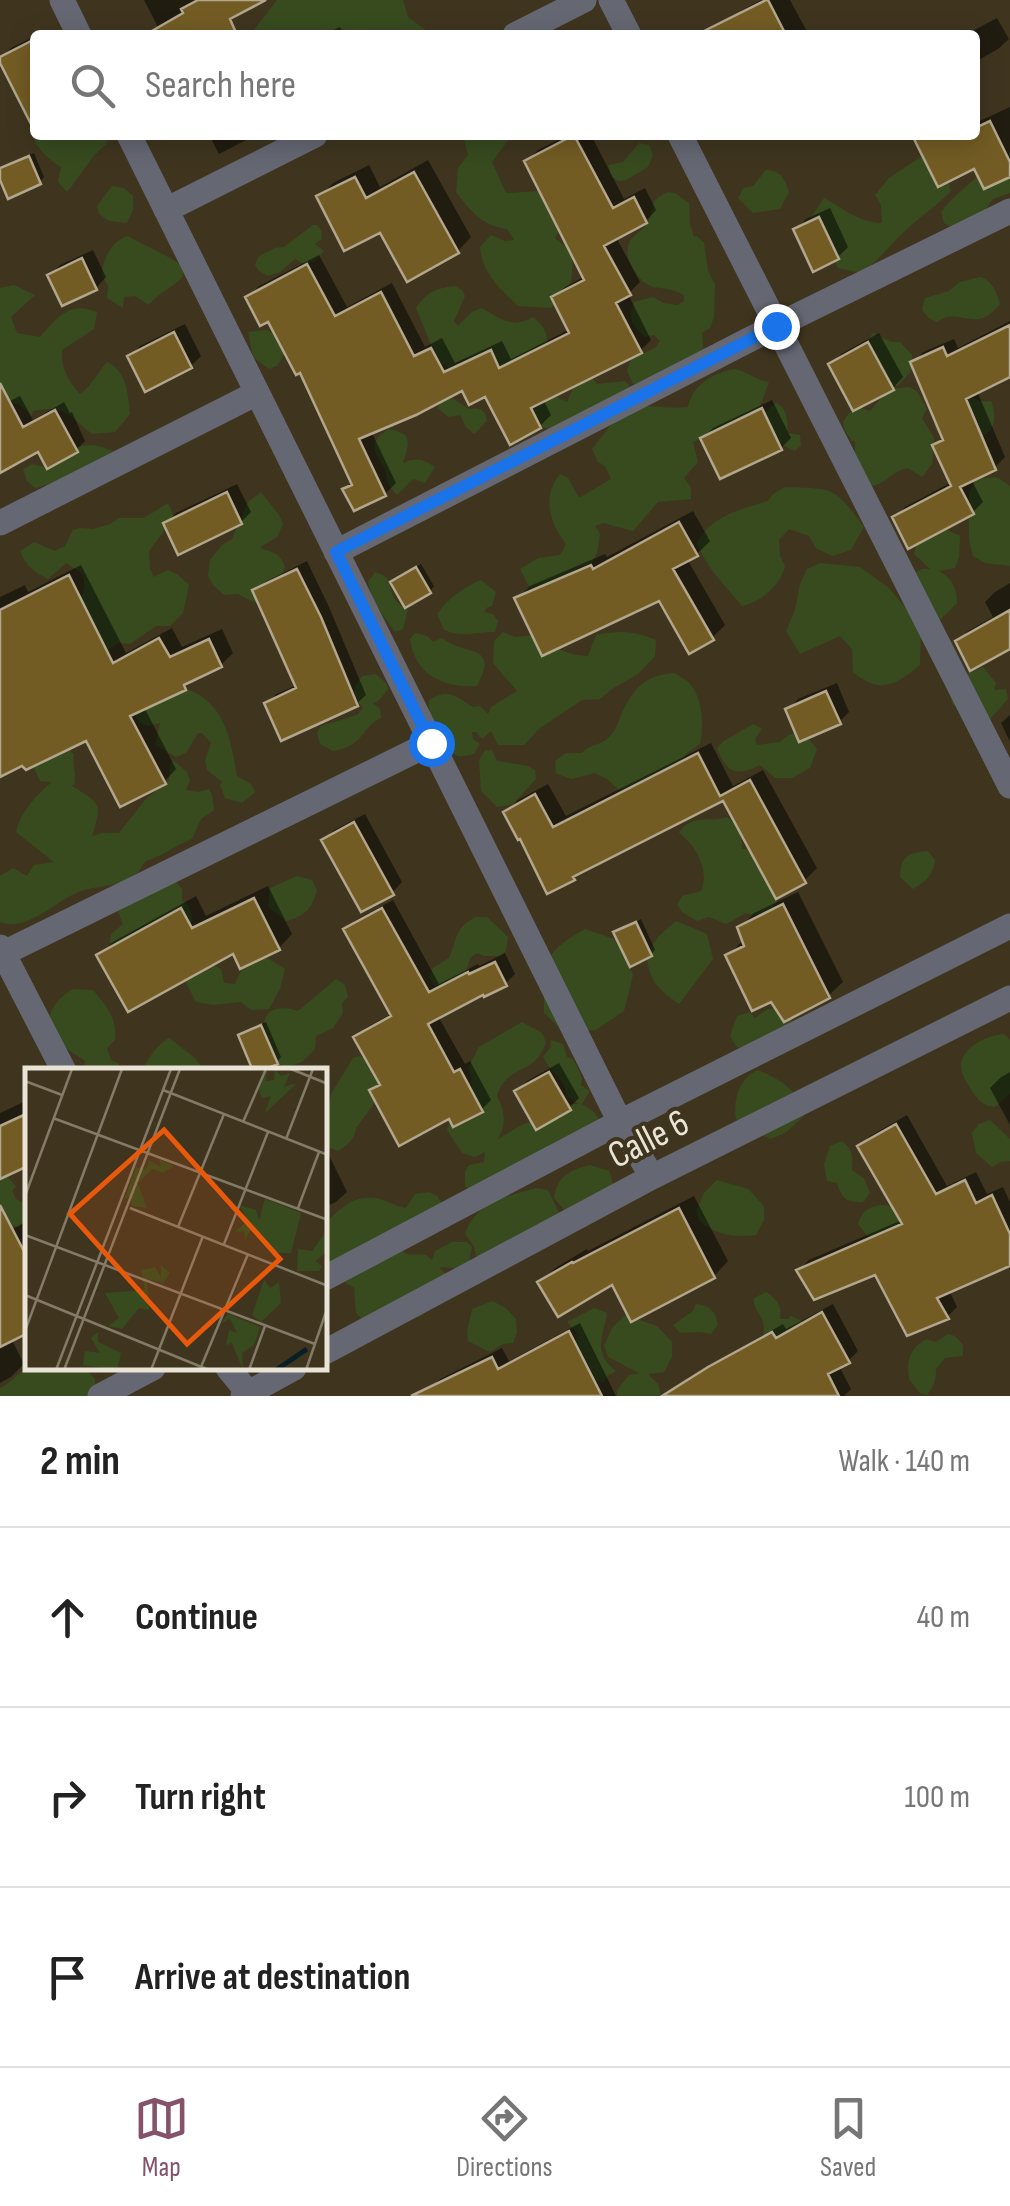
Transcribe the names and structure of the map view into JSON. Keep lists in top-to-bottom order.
{
  "streets": {
    "street": ["Calle 6"]
  },
  "page": {
    "search": "Search here",
    "heading": ["2 min", "Walk · 140 m"],
    "list": [
      ["Continue", "40 m"],
      ["Turn right", "100 m"],
      "Arrive at destination"
    ],
    "nav": ["Map", "Directions", "Saved"]
  }
}
